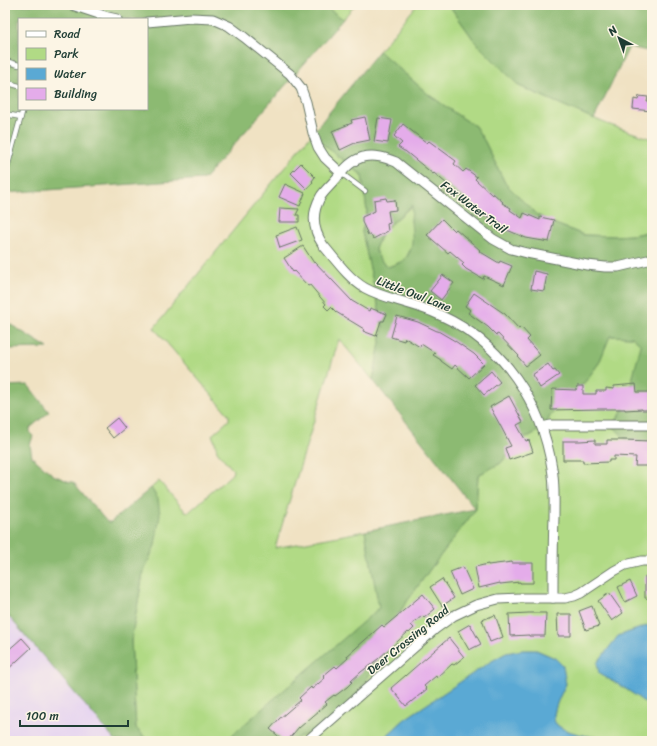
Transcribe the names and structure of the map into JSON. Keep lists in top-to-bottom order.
{
  "streets": {
    "street": ["Fox Water Trail", "Little Owl Lane", "Deer Crossing Road"]
  },
  "crossings": [
    ["Fox Water Trail", "Little Owl Lane"],
    ["Little Owl Lane", "Deer Crossing Road"]
  ],
  "legend": [
    "Road",
    "Park",
    "Water",
    "Building"
  ],
  "scale_bar": "100 m",
  "north": "top left"
}
